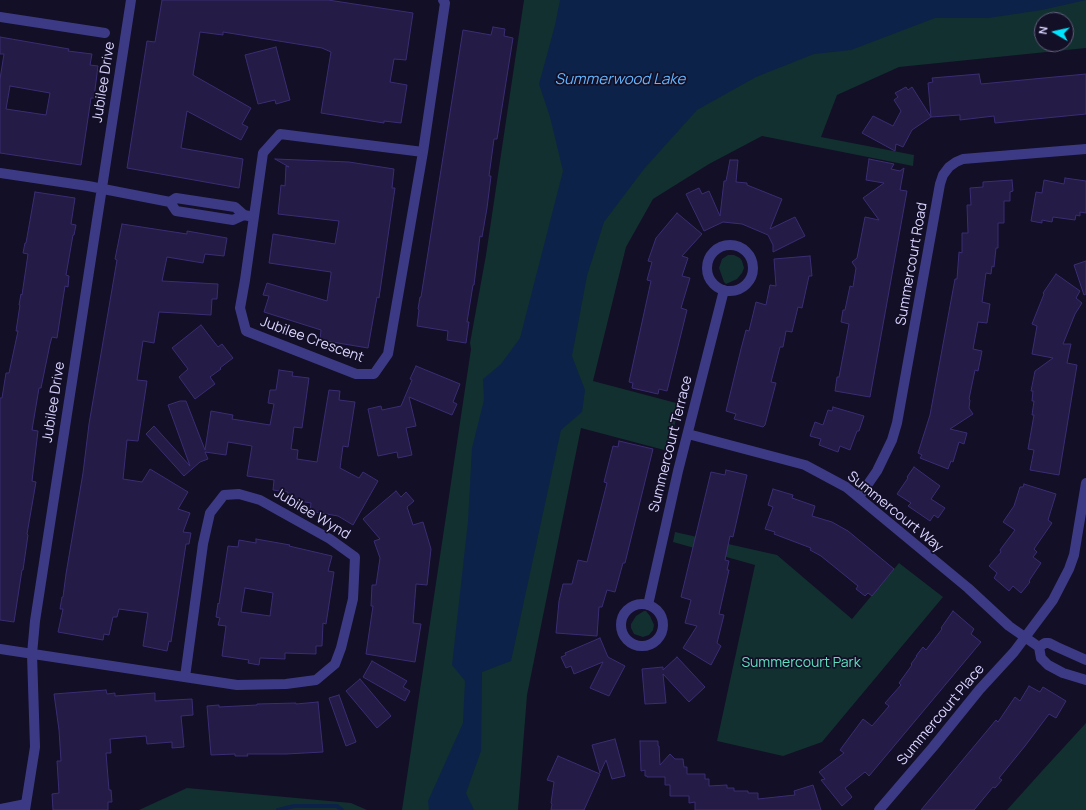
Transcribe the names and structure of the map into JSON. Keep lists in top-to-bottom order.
{
  "streets": {
    "street": [
      "Jubilee Drive",
      "Summercourt Road",
      "Jubilee Crescent",
      "Summercourt Terrace",
      "Summercourt Way",
      "Jubilee Wynd",
      "Summercourt Place"
    ]
  },
  "crossings": [
    ["Jubilee Drive", "Jubilee Wynd"],
    ["Summercourt Road", "Summercourt Way"],
    ["Summercourt Terrace", "Summercourt Way"],
    ["Summercourt Way", "Summercourt Place"]
  ],
  "water": ["Summerwood Lake"],
  "parks": ["Summercourt Park"],
  "north": "left"
}
